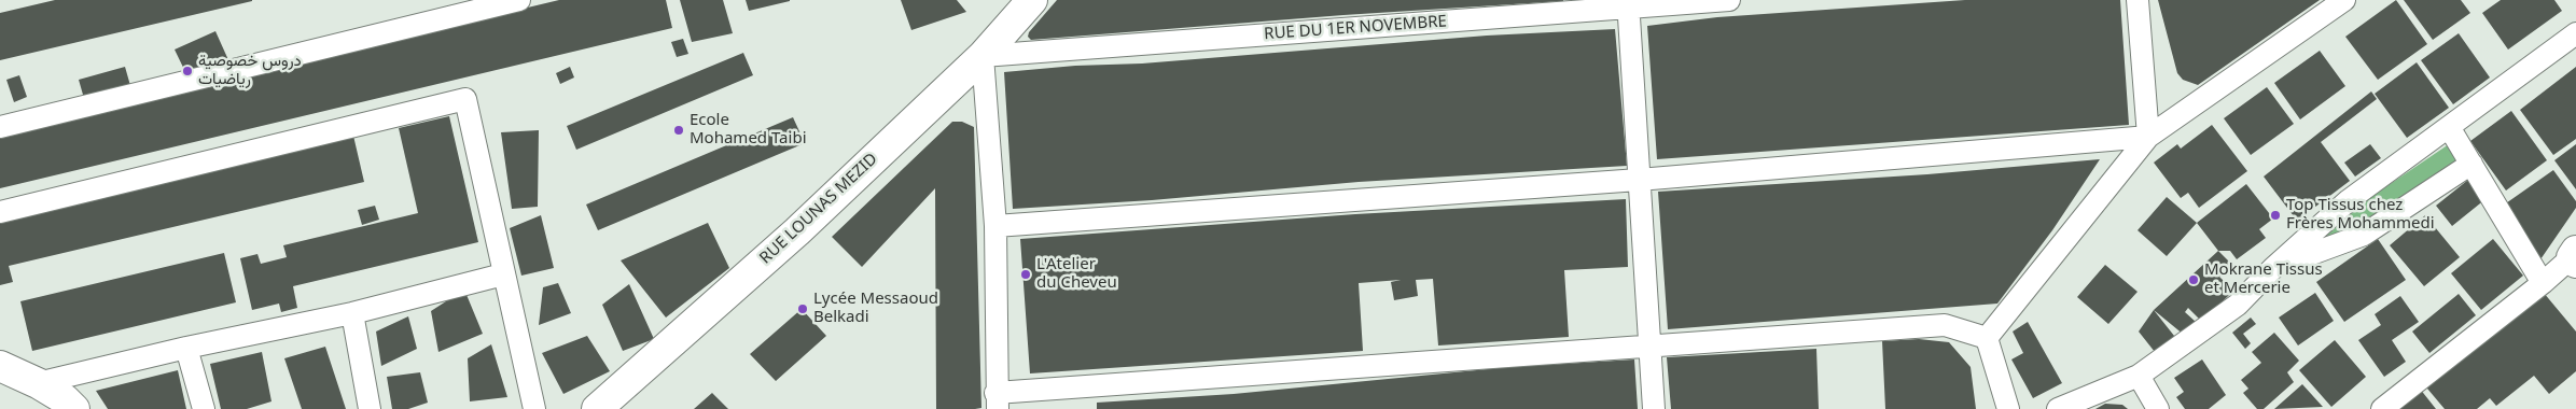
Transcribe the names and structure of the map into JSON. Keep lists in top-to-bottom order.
{
  "streets": {
    "street": ["RUE DU 1ER NOVEMBRE", "RUE LOUNAS MEZID"]
  },
  "crossings": [
    ["RUE DU 1ER NOVEMBRE", "RUE LOUNAS MEZID"]
  ],
  "places": [
    "دروس خصوصية رياضيات",
    "Ecole Mohamed Taibi",
    "Top Tissus chez Frères Mohammedi",
    "L'Atelier du Cheveu",
    "Mokrane Tissus et Mercerie",
    "Lycée Messaoud Belkadi"
  ]
}
